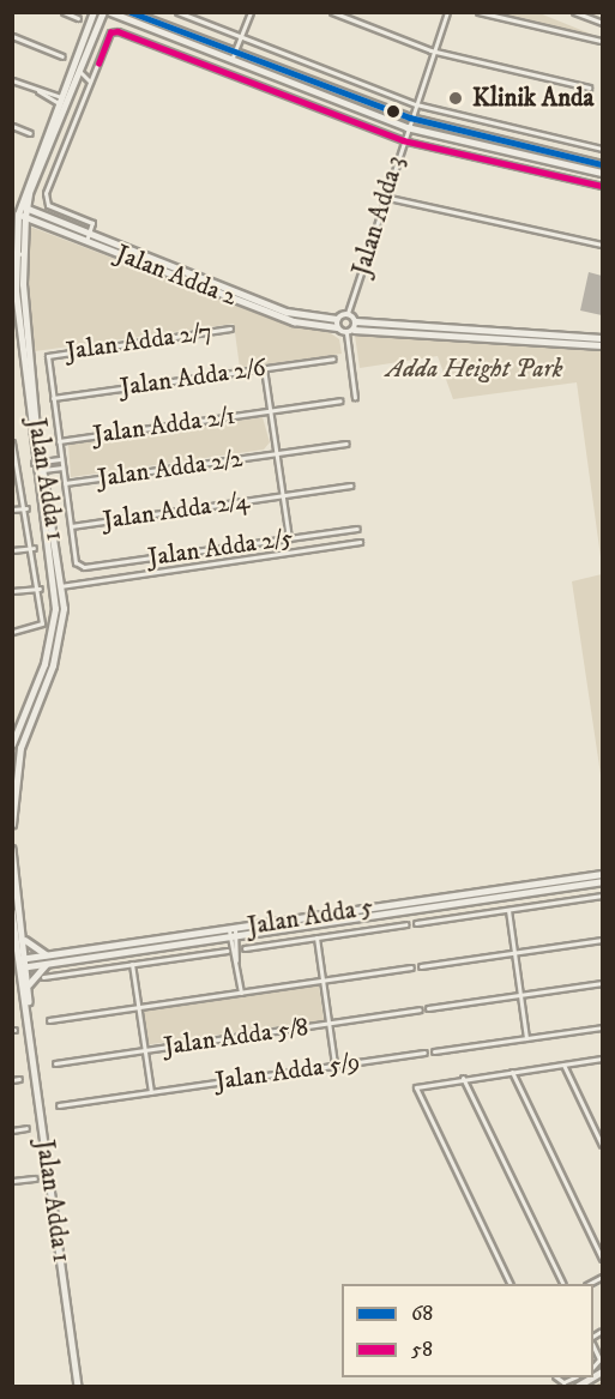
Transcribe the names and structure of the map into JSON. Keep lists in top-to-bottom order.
{
  "streets": {
    "street": [
      "Jalan Adda 3",
      "Jalan Adda 2",
      "Jalan Adda 2/7",
      "Jalan Adda 2/6",
      "Jalan Adda 2/1",
      "Jalan Adda 2/2",
      "Jalan Adda 1",
      "Jalan Adda 2/4",
      "Jalan Adda 2/5",
      "Jalan Adda 5",
      "Jalan Adda 5/8",
      "Jalan Adda 5/9"
    ]
  },
  "crossings": [
    ["Jalan Adda 3", "Jalan Adda 2"],
    ["Jalan Adda 2", "Jalan Adda 1"],
    ["Jalan Adda 2/7", "Jalan Adda 2/6"],
    ["Jalan Adda 1", "Jalan Adda 5"],
    ["Jalan Adda 2/4", "Jalan Adda 2/5"],
    ["Jalan Adda 5/8", "Jalan Adda 5/9"]
  ],
  "parks": ["Adda Height Park"],
  "places": ["Klinik Anda"],
  "lines": ["transit line 68", "transit line 58"],
  "legend": ["68", "58"]
}
